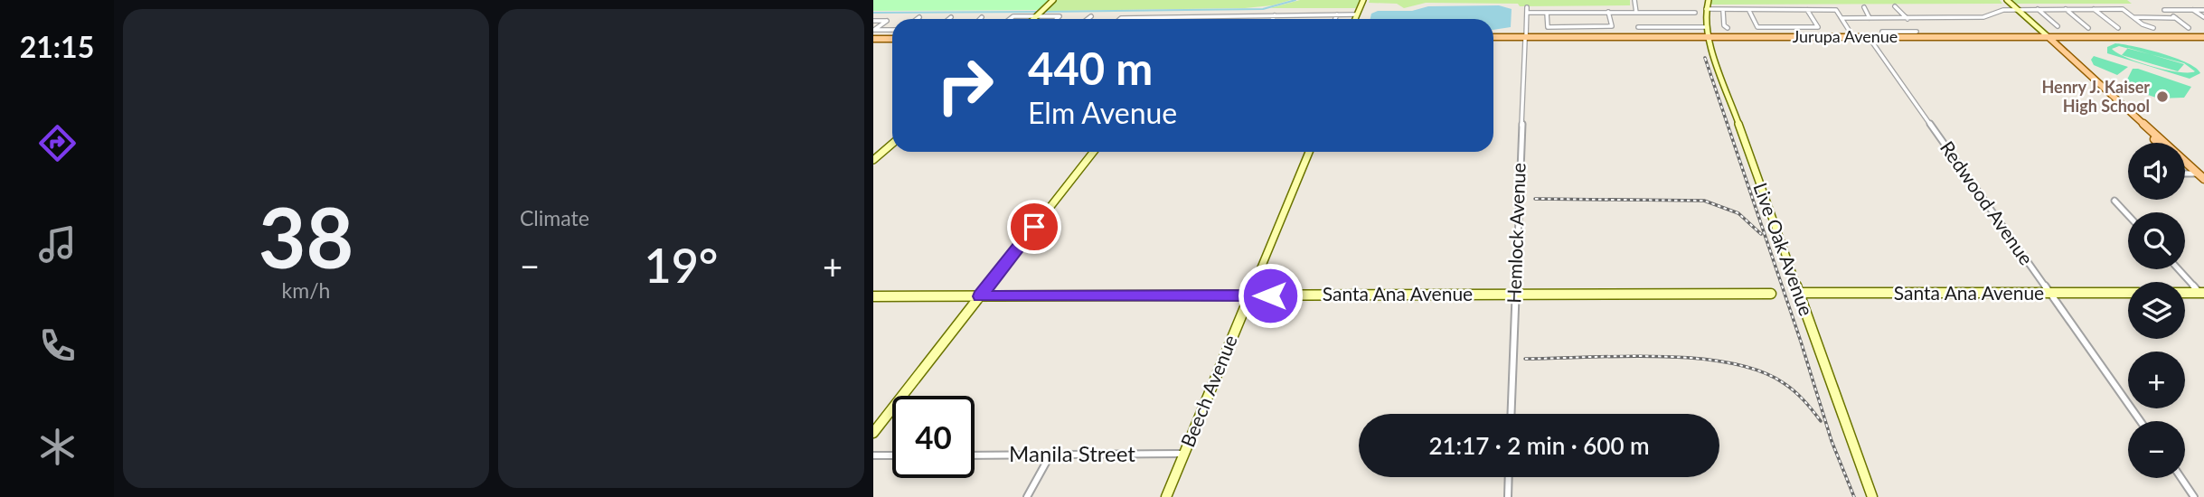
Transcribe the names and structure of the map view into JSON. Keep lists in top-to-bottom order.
{
  "streets": {
    "main road": ["Jurupa Avenue"],
    "street": [
      "Redwood Avenue",
      "Hemlock Avenue",
      "Live Oak Avenue",
      "Santa Ana Avenue",
      "Beech Avenue",
      "Manila Street"
    ]
  },
  "crossings": [
    ["Jurupa Avenue", "Redwood Avenue"],
    ["Jurupa Avenue", "Hemlock Avenue"],
    ["Jurupa Avenue", "Live Oak Avenue"],
    ["Redwood Avenue", "Santa Ana Avenue"],
    ["Hemlock Avenue", "Santa Ana Avenue"],
    ["Live Oak Avenue", "Santa Ana Avenue"],
    ["Santa Ana Avenue", "Beech Avenue"],
    ["Beech Avenue", "Manila Street"]
  ],
  "places": ["Henry J. Kaiser High School"],
  "page": {
    "tabs": "21:15",
    "tile": [
      ["38", "km/h"],
      "Climate"
    ],
    "turn": ["440 m", "Elm Avenue"],
    "map_buttons": ["+", "−"],
    "heat": ["−", "19°", "+"],
    "limit": "40",
    "trip": "21:17 · 2 min · 600 m"
  }
}
